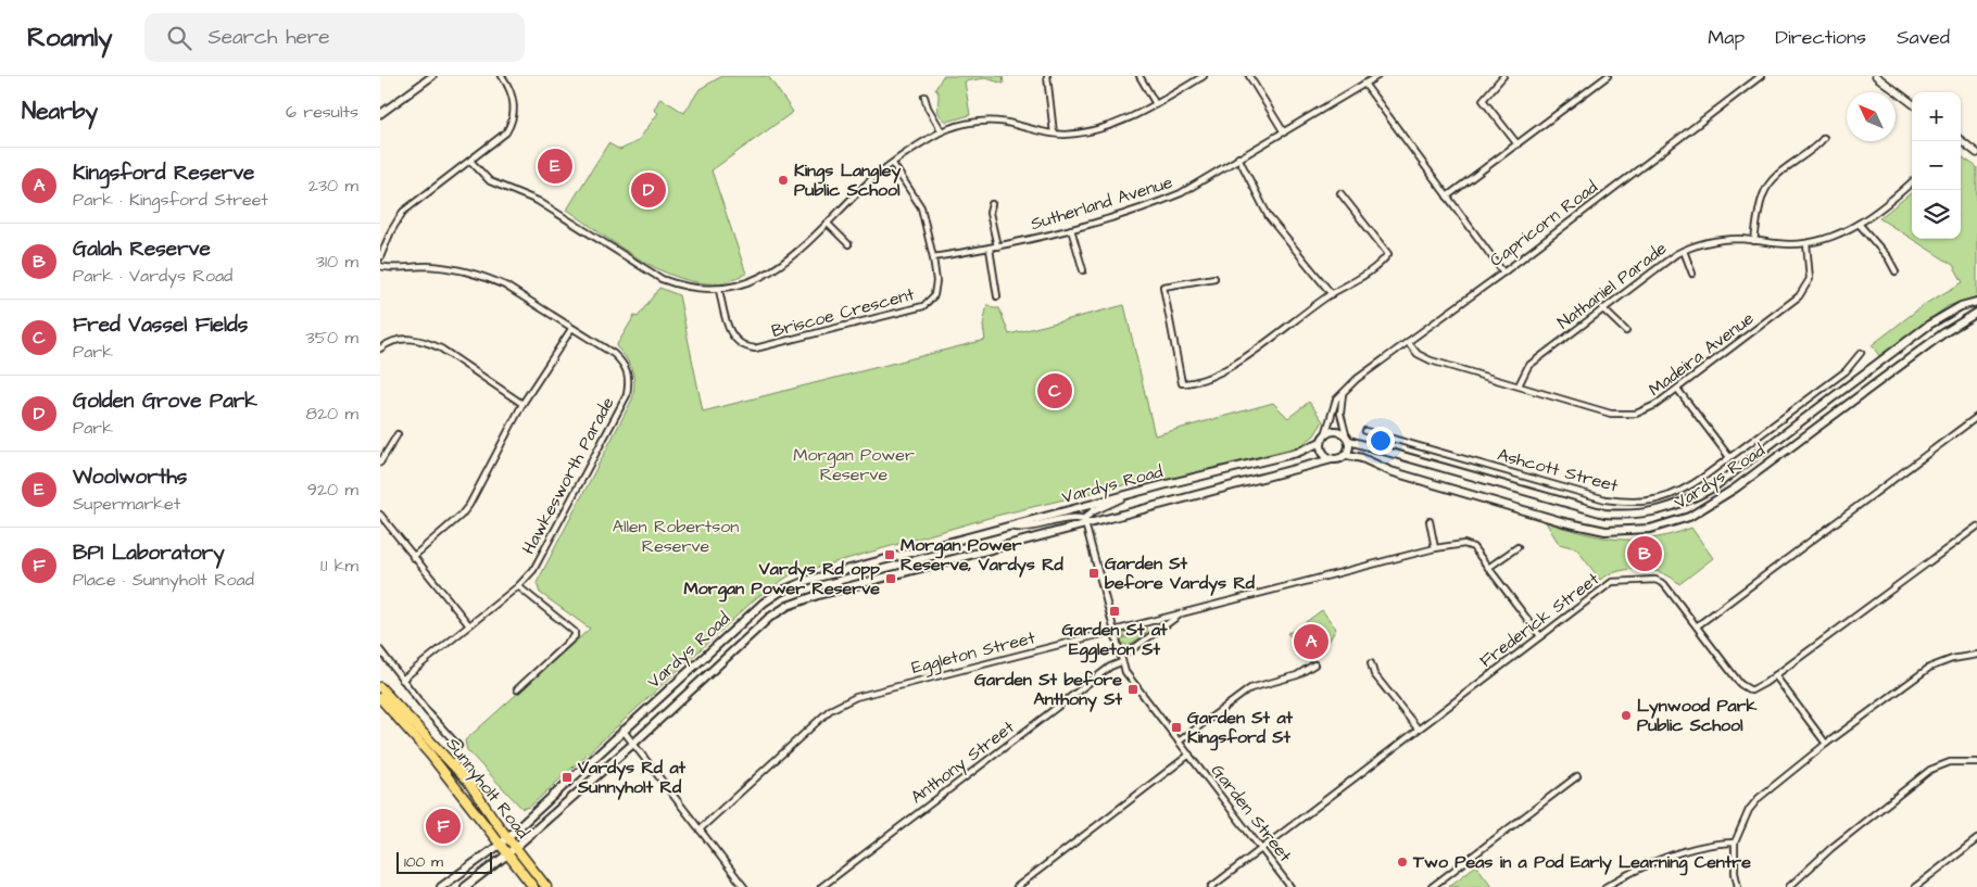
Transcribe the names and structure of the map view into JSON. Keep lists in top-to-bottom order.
{
  "streets": {
    "main road": ["Vardys Road", "Sunnyholt Road"],
    "street": [
      "Sutherland Avenue",
      "Capricorn Road",
      "Nathaniel Parade",
      "Briscoe Crescent",
      "Madeira Avenue",
      "Ashcott Street",
      "Hawkesworth Parade",
      "Frederick Street",
      "Eggleton Street",
      "Anthony Street",
      "Garden Street"
    ]
  },
  "crossings": [
    ["Sutherland Avenue", "Briscoe Crescent"],
    ["Capricorn Road", "Madeira Avenue"],
    ["Capricorn Road", "Vardys Road"],
    ["Nathaniel Parade", "Madeira Avenue"],
    ["Vardys Road", "Sunnyholt Road"],
    ["Vardys Road", "Garden Street"],
    ["Frederick Street", "Eggleton Street"],
    ["Frederick Street", "Garden Street"],
    ["Eggleton Street", "Garden Street"],
    ["Anthony Street", "Garden Street"]
  ],
  "parks": ["Morgan Power Reserve", "Allen Robertson Reserve"],
  "places": {
    "other": ["Kings Langley Public School", "Lynwood Park Public School", "Two Peas in a Pod Early Learning Centre"],
    "transit": [
      "Morgan Power Reserve, Vardys Rd",
      "Garden St before Vardys Rd",
      "Vardys Rd opp Morgan Power Reserve",
      "Garden St at Eggleton St",
      "Garden St before Anthony St",
      "Garden St at Kingsford St",
      "Vardys Rd at Sunnyholt Rd"
    ]
  },
  "scale_bar": "100 m",
  "north": "top left",
  "page": {
    "header": "Roamly",
    "search": "Search here",
    "nav": ["Map", "Directions", "Saved"],
    "heading": ["Nearby", "6 results"],
    "map_buttons": ["+", "−"],
    "list": [
      {
        "mark": "A",
        "name": "Kingsford Reserve",
        "note": "Park · Kingsford Street",
        "value": "230 m"
      },
      {
        "mark": "B",
        "name": "Galah Reserve",
        "note": "Park · Vardys Road",
        "value": "310 m"
      },
      {
        "mark": "C",
        "name": "Fred Vassel Fields",
        "note": "Park",
        "value": "350 m"
      },
      {
        "mark": "D",
        "name": "Golden Grove Park",
        "note": "Park",
        "value": "820 m"
      },
      {
        "mark": "E",
        "name": "Woolworths",
        "note": "Supermarket",
        "value": "920 m"
      },
      {
        "mark": "F",
        "name": "BPI Laboratory",
        "note": "Place · Sunnyholt Road",
        "value": "1.1 km"
      }
    ],
    "pins": [
      "E",
      "D",
      "C",
      "B",
      "A",
      "F"
    ],
    "scale": "100 m"
  }
}
